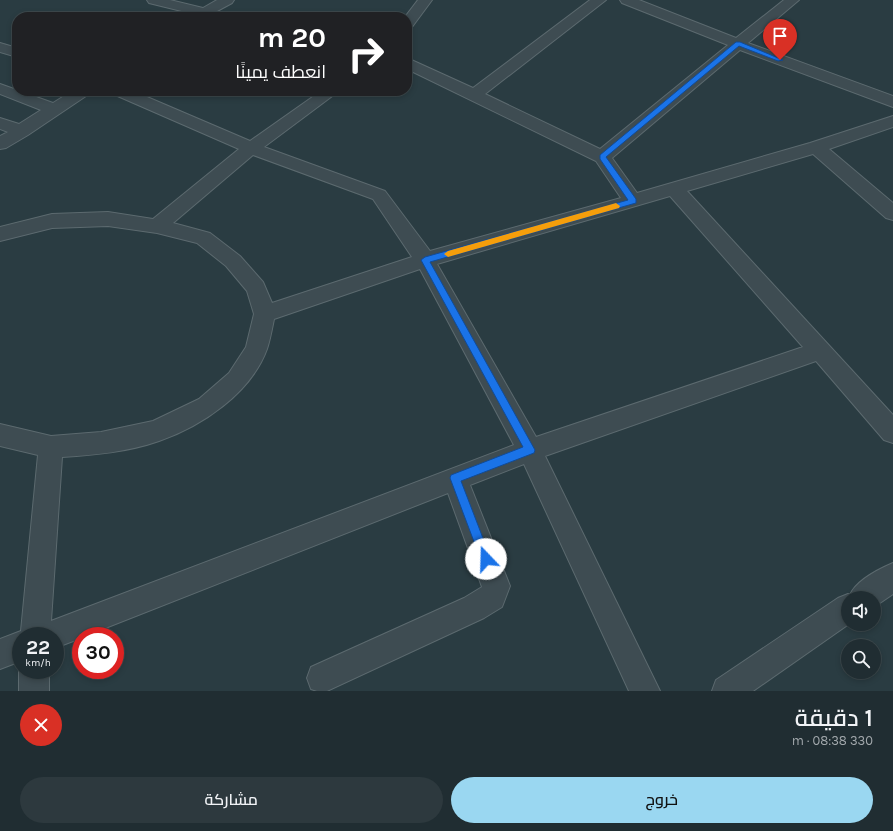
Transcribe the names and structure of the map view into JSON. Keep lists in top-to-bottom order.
{
  "page": {
    "turn": ["20 m", "انعطف يمينًا"],
    "speed": "22 km/h",
    "limit": "30",
    "heading": ["1 دقيقة", "330 m · 08:38"],
    "buttons": ["خروج", "مشاركة"]
  }
}
